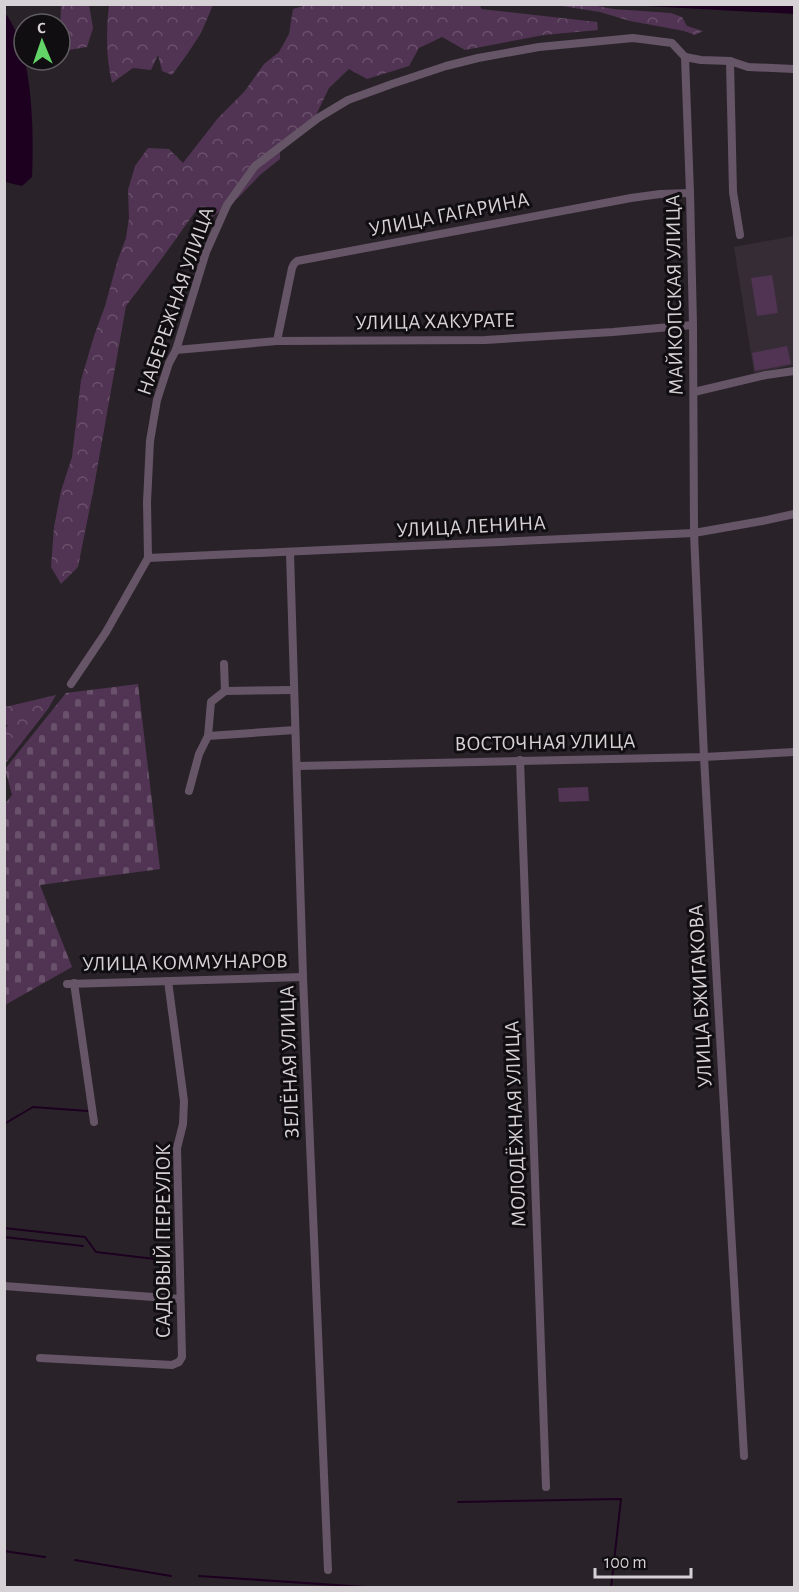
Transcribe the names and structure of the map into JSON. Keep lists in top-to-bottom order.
{
  "streets": {
    "street": [
      "УЛИЦА ГАГАРИНА",
      "МАЙКОПСКАЯ УЛИЦА",
      "НАБЕРЕЖНАЯ УЛИЦА",
      "УЛИЦА ХАКУРАТЕ",
      "УЛИЦА ЛЕНИНА",
      "ВОСТОЧНАЯ УЛИЦА",
      "УЛИЦА КОММУНАРОВ",
      "УЛИЦА БЖИГАКОВА",
      "ЗЕЛЁНАЯ УЛИЦА",
      "МОЛОДЁЖНАЯ УЛИЦА",
      "САДОВЫЙ ПЕРЕУЛОК"
    ]
  },
  "crossings": [
    ["УЛИЦА ГАГАРИНА", "МАЙКОПСКАЯ УЛИЦА"],
    ["УЛИЦА ГАГАРИНА", "УЛИЦА ХАКУРАТЕ"],
    ["МАЙКОПСКАЯ УЛИЦА", "НАБЕРЕЖНАЯ УЛИЦА"],
    ["МАЙКОПСКАЯ УЛИЦА", "УЛИЦА ХАКУРАТЕ"],
    ["МАЙКОПСКАЯ УЛИЦА", "УЛИЦА ЛЕНИНА"],
    ["МАЙКОПСКАЯ УЛИЦА", "УЛИЦА БЖИГАКОВА"],
    ["НАБЕРЕЖНАЯ УЛИЦА", "УЛИЦА ХАКУРАТЕ"],
    ["НАБЕРЕЖНАЯ УЛИЦА", "УЛИЦА ЛЕНИНА"],
    ["УЛИЦА ЛЕНИНА", "УЛИЦА БЖИГАКОВА"],
    ["УЛИЦА ЛЕНИНА", "ЗЕЛЁНАЯ УЛИЦА"],
    ["ВОСТОЧНАЯ УЛИЦА", "УЛИЦА БЖИГАКОВА"],
    ["ВОСТОЧНАЯ УЛИЦА", "ЗЕЛЁНАЯ УЛИЦА"],
    ["ВОСТОЧНАЯ УЛИЦА", "МОЛОДЁЖНАЯ УЛИЦА"],
    ["УЛИЦА КОММУНАРОВ", "ЗЕЛЁНАЯ УЛИЦА"],
    ["УЛИЦА КОММУНАРОВ", "САДОВЫЙ ПЕРЕУЛОК"]
  ],
  "scale_bar": "100 m",
  "north": "top"
}
